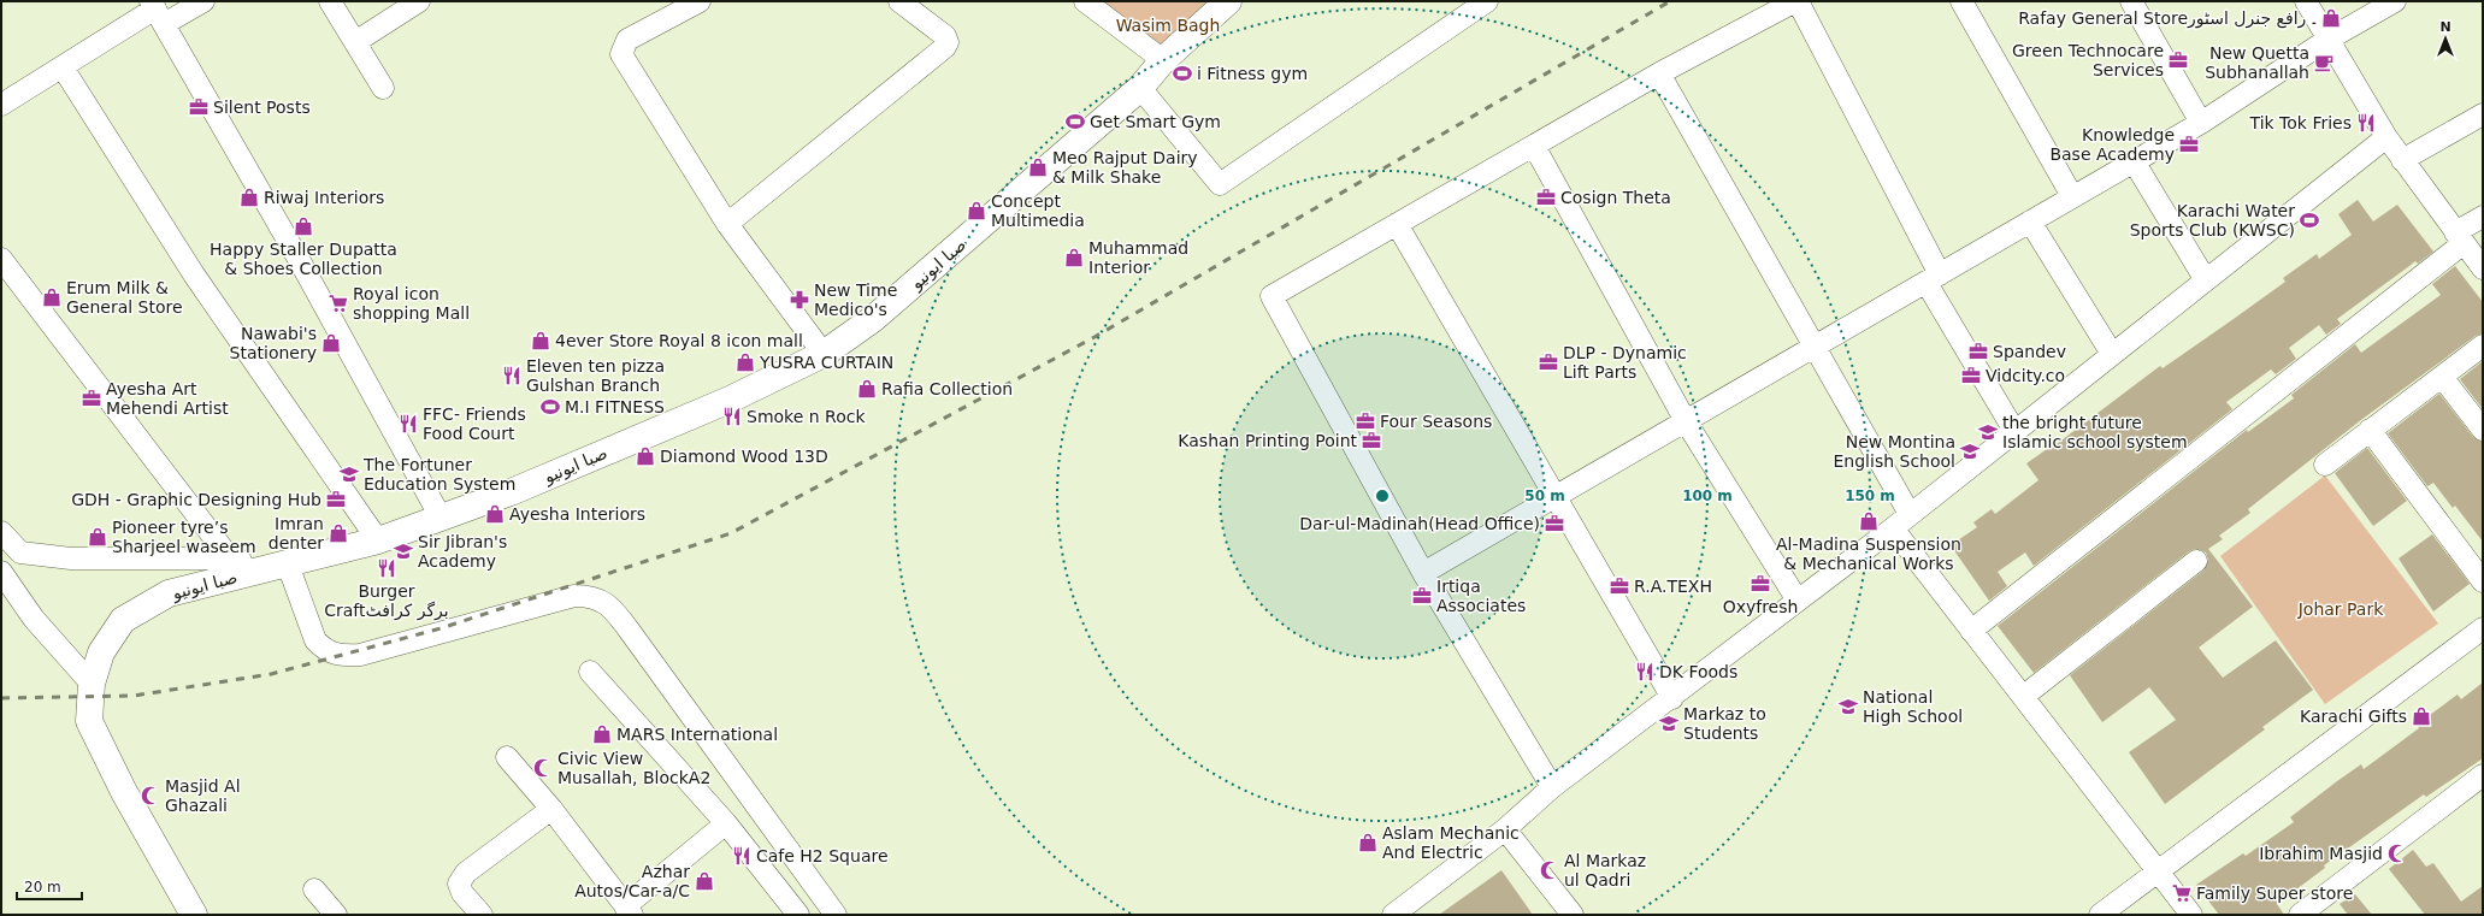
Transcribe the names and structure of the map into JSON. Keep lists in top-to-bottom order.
{
  "streets": {
    "main road": ["صبا ایونیو"]
  },
  "parks": ["Wasim Bagh", "Johar Park"],
  "places": {
    "shop": [
      "Rafay General Store۔ رافع جنرل اسٹور",
      "Meo Rajput Dairy & Milk Shake",
      "Riwaj Interiors",
      "Concept Multimedia",
      "Happy Staller Dupatta & Shoes Collection",
      "Muhammad Interior",
      "Erum Milk & General Store",
      "4ever Store Royal 8 icon mall",
      "Nawabi's Stationery",
      "YUSRA CURTAIN",
      "Rafia Collection",
      "Diamond Wood 13D",
      "Ayesha Interiors",
      "Al-Madina Suspension & Mechanical Works",
      "Imran denter",
      "Pioneer tyre’s Sharjeel waseem",
      "Karachi Gifts",
      "MARS International",
      "Aslam Mechanic And Electric",
      "Azhar Autos/Car-a/C"
    ],
    "office": [
      "Green Technocare Services",
      "Silent Posts",
      "Knowledge Base Academy",
      "Cosign Theta",
      "Spandev",
      "DLP - Dynamic Lift Parts",
      "Vidcity.co",
      "Ayesha Art Mehendi Artist",
      "Four Seasons",
      "Kashan Printing Point",
      "GDH - Graphic Designing Hub",
      "Dar-ul-Madinah(Head Office)",
      "Oxyfresh",
      "R.A.TEXH",
      "Irtiqa Associates"
    ],
    "cafe": ["New Quetta Subhanallah"],
    "sports": [
      "i Fitness gym",
      "Get Smart Gym",
      "Karachi Water Sports Club (KWSC)",
      "M.I FITNESS"
    ],
    "restaurant": [
      "Tik Tok Fries",
      "Eleven ten pizza Gulshan Branch",
      "Smoke n Rock",
      "FFC- Friends Food Court",
      "Burger Craftبرگر کرافٹ",
      "DK Foods",
      "Cafe H2 Square"
    ],
    "pharmacy": ["New Time Medico's"],
    "supermarket": ["Royal icon shopping Mall", "Family Super store"],
    "school or university": [
      "the bright future Islamic school system",
      "New Montina English School",
      "The Fortuner Education System",
      "Sir Jibran's Academy",
      "National High School",
      "Markaz to Students"
    ],
    "mosque": [
      "Civic View Musallah, BlockA2",
      "Masjid Al Ghazali",
      "Ibrahim Masjid",
      "Al Markaz ul Qadri"
    ]
  },
  "scale_bar": "20 m",
  "north": "top",
  "rings": ["50 m", "100 m", "150 m"]
}
